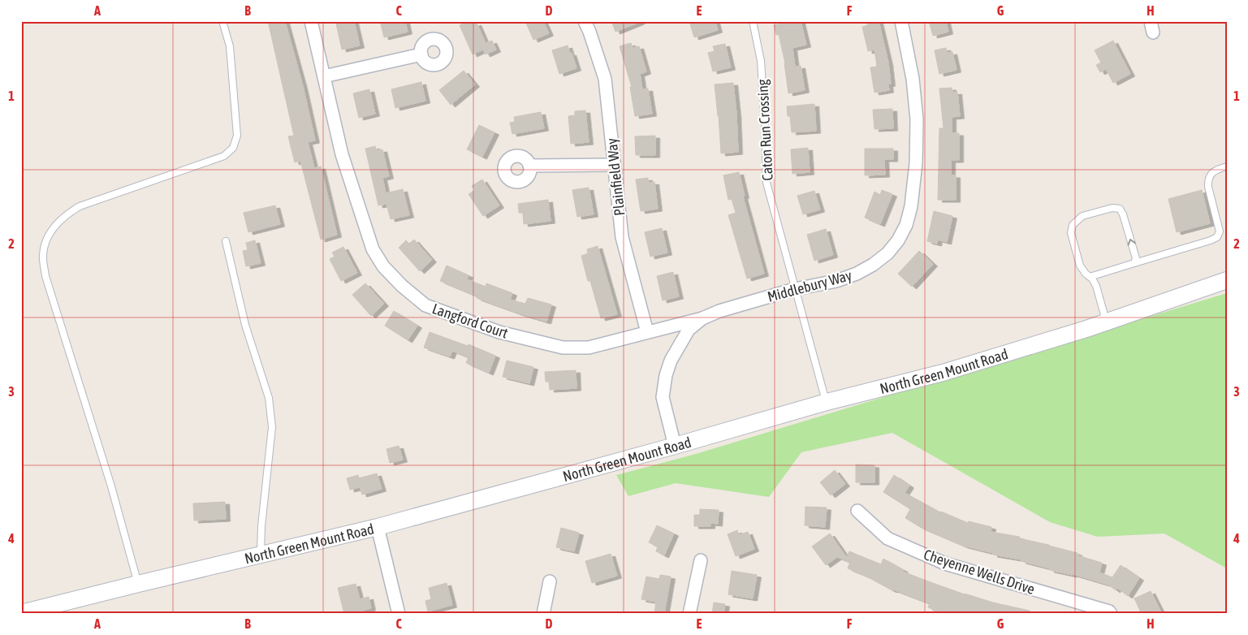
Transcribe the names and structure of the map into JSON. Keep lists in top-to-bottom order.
{
  "streets": {
    "street": [
      "Plainfield Way",
      "Middlebury Way",
      "Langford Court",
      "North Green Mount Road",
      "Cheyenne Wells Drive"
    ],
    "lane": ["Caton Run Crossing"]
  },
  "crossings": [
    ["Caton Run Crossing", "Middlebury Way"],
    ["Caton Run Crossing", "North Green Mount Road"],
    ["Plainfield Way", "Langford Court"],
    ["Middlebury Way", "Langford Court"],
    ["Middlebury Way", "North Green Mount Road"]
  ],
  "grid": {
    "columns": [
      "A",
      "B",
      "C",
      "D",
      "E",
      "F",
      "G",
      "H"
    ],
    "rows": [
      "1",
      "2",
      "3",
      "4"
    ]
  }
}
